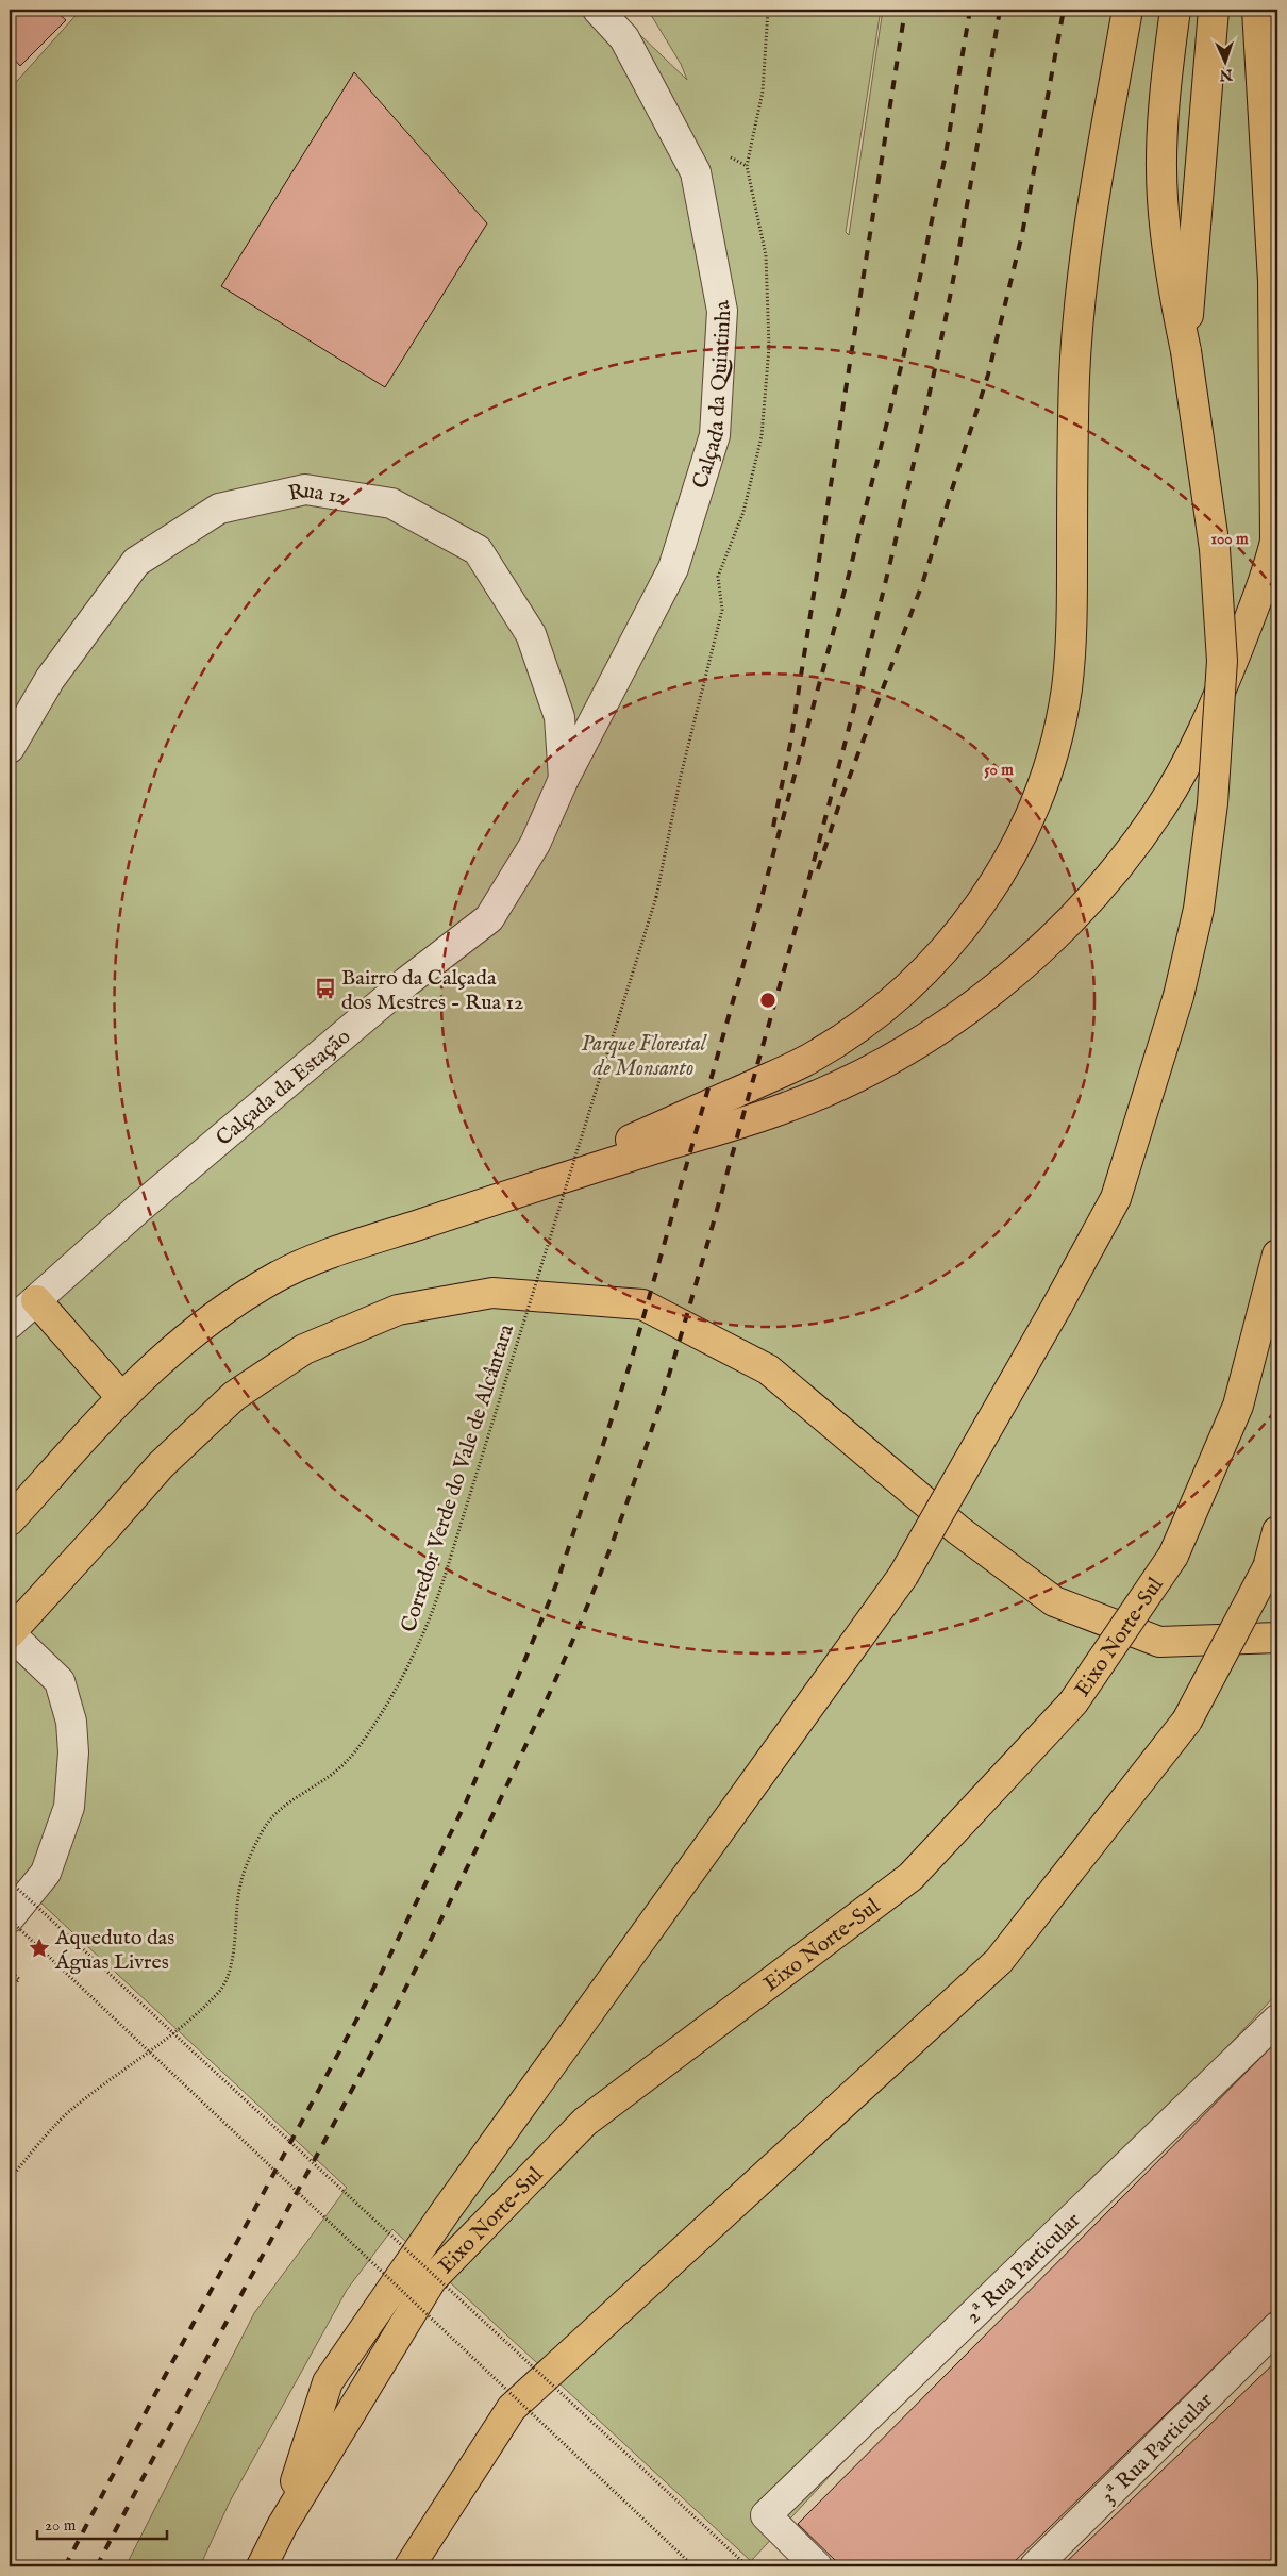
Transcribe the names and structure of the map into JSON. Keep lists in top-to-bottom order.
{
  "streets": {
    "main road": ["Eixo Norte-Sul"],
    "street": [
      "Calçada da Quintinha",
      "Rua 12",
      "Calçada da Estação",
      "2ª Rua Particular",
      "3ª Rua Particular"
    ],
    "path": ["Corredor Verde do Vale de Alcântara"]
  },
  "crossings": [
    ["Calçada da Quintinha", "Rua 12"],
    ["Calçada da Quintinha", "Calçada da Estação"],
    ["Rua 12", "Calçada da Estação"]
  ],
  "parks": ["Parque Florestal de Monsanto"],
  "places": {
    "bus stop": ["Bairro da Calçada dos Mestres - Rua 12"],
    "place": ["Aqueduto das Águas Livres"]
  },
  "scale_bar": "20 m",
  "north": "bottom",
  "rings": ["100 m", "50 m"]
}
